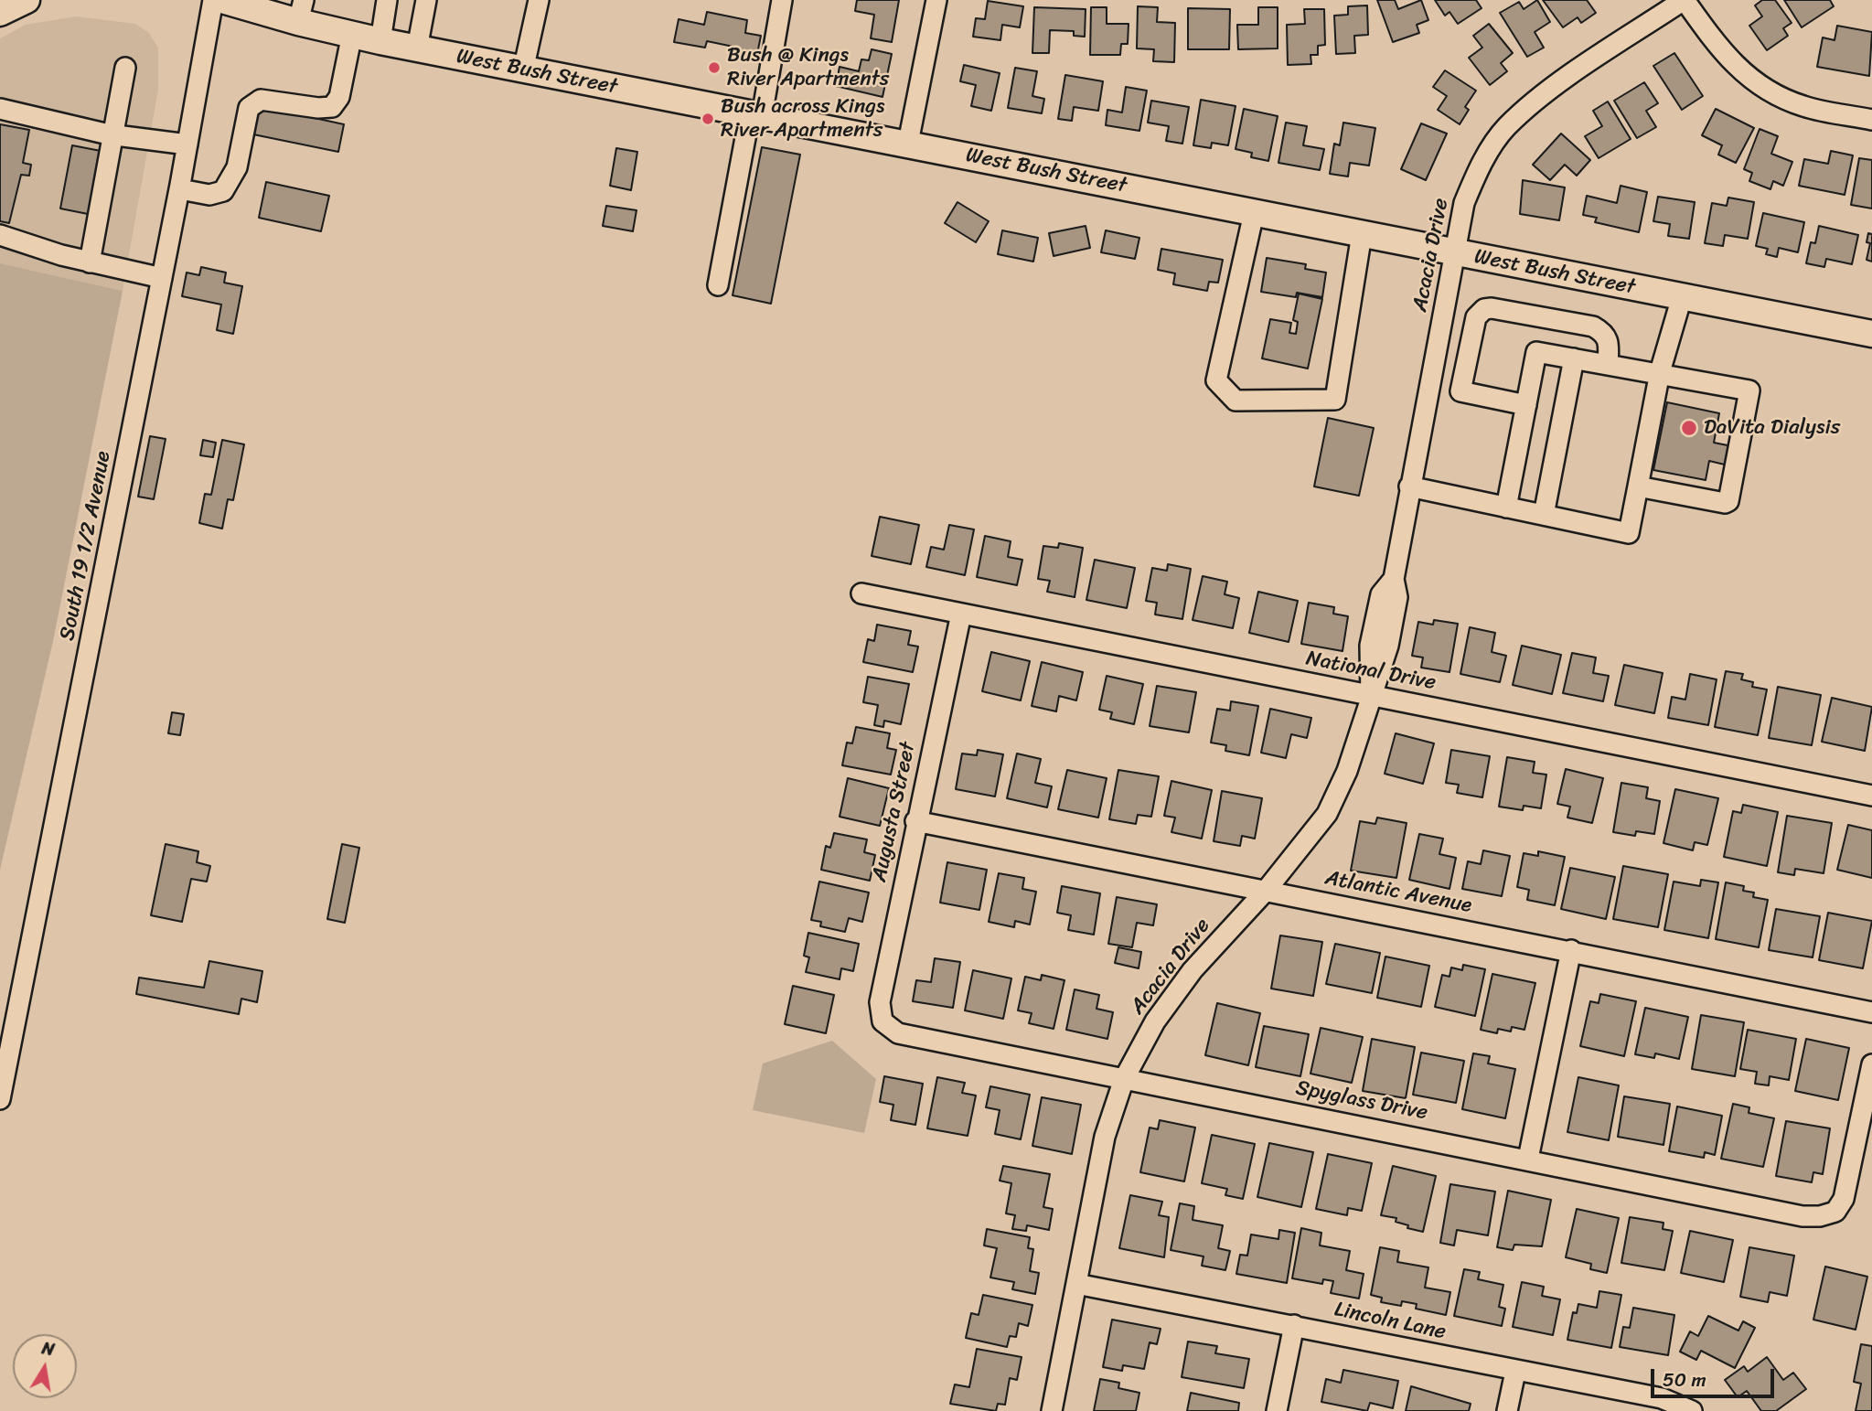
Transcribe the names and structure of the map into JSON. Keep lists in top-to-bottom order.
{
  "streets": {
    "main road": ["West Bush Street"],
    "street": [
      "Acacia Drive",
      "South 19 1/2 Avenue",
      "National Drive",
      "Augusta Street",
      "Atlantic Avenue",
      "Spyglass Drive",
      "Lincoln Lane"
    ]
  },
  "crossings": [
    ["West Bush Street", "Acacia Drive"],
    ["Acacia Drive", "National Drive"],
    ["Acacia Drive", "Atlantic Avenue"],
    ["Acacia Drive", "Spyglass Drive"],
    ["Acacia Drive", "Lincoln Lane"],
    ["National Drive", "Augusta Street"],
    ["Augusta Street", "Atlantic Avenue"],
    ["Augusta Street", "Spyglass Drive"]
  ],
  "places": ["Bush @ Kings River Apartments", "Bush across Kings River Apartments", "DaVita Dialysis"],
  "scale_bar": "50 m",
  "north": "top"
}
